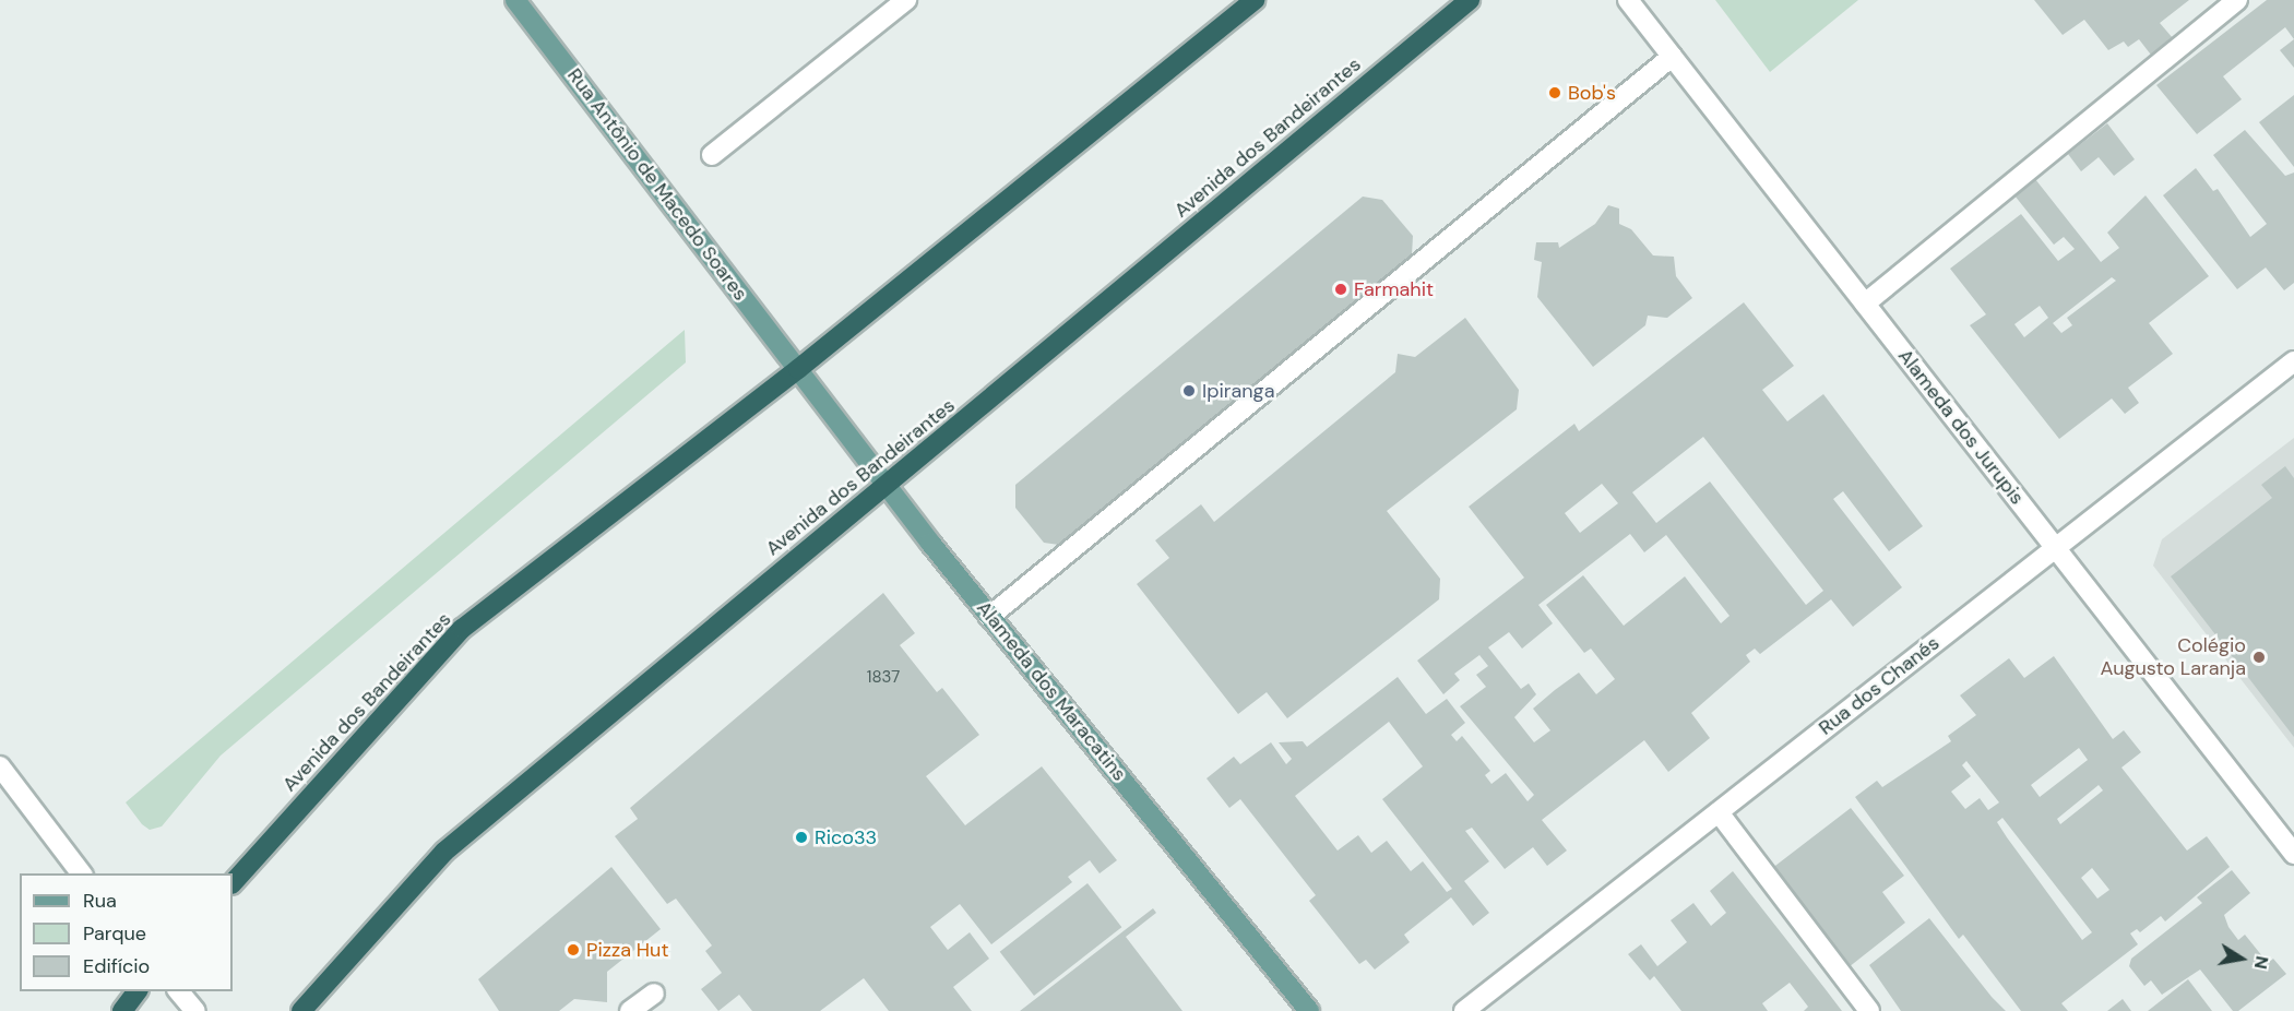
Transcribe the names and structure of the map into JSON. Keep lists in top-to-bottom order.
{
  "streets": {
    "highway": ["Avenida dos Bandeirantes"],
    "main road": ["Rua Antônio de Macedo Soares", "Alameda dos Maracatins"],
    "street": ["Alameda dos Jurupis", "Rua dos Chanés"]
  },
  "crossings": [
    ["Avenida dos Bandeirantes", "Rua Antônio de Macedo Soares"],
    ["Avenida dos Bandeirantes", "Alameda dos Maracatins"],
    ["Rua Antônio de Macedo Soares", "Alameda dos Maracatins"],
    ["Alameda dos Jurupis", "Rua dos Chanés"]
  ],
  "places": [
    "Bob's",
    "Farmahit",
    "Ipiranga",
    "Colégio Augusto Laranja",
    "Rico33",
    "Pizza Hut"
  ],
  "house_numbers": ["1837"],
  "legend": ["Rua", "Parque", "Edifício"],
  "north": "right"
}
